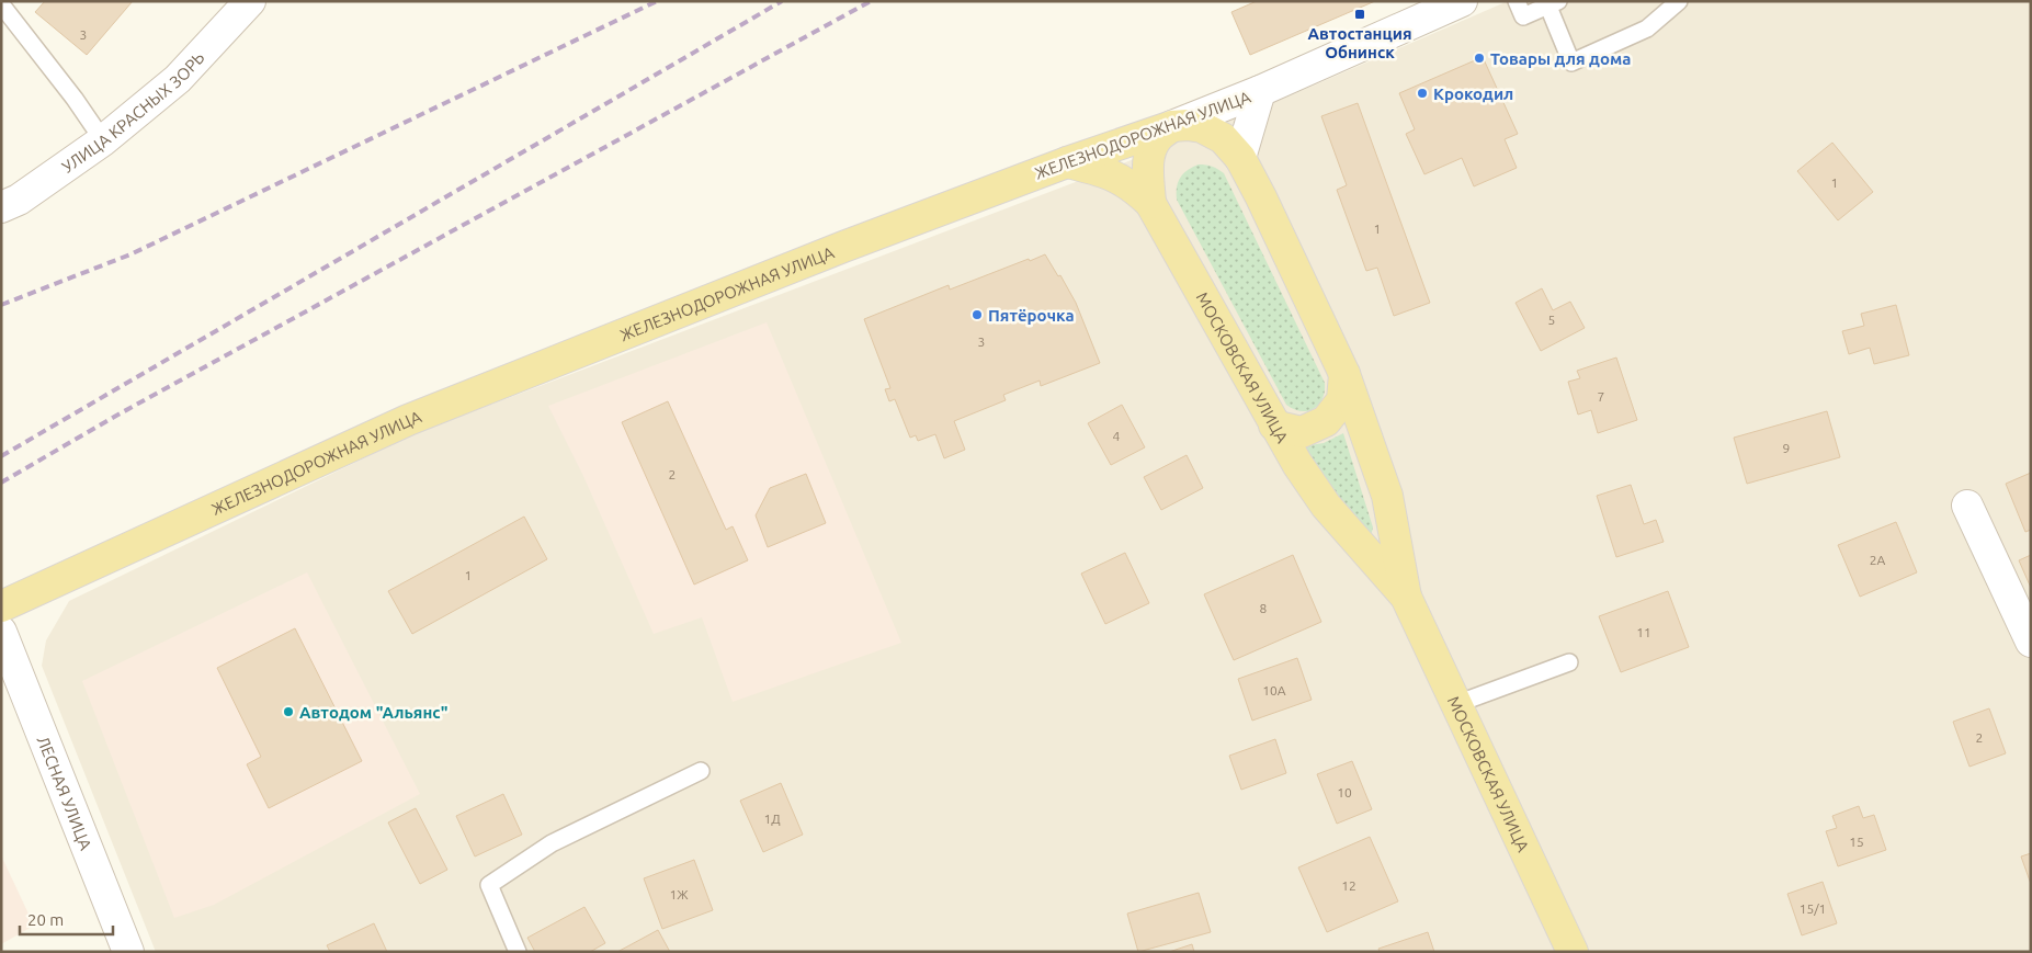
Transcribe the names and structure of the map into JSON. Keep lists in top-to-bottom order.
{
  "streets": {
    "main road": ["ЖЕЛЕЗНОДОРОЖНАЯ УЛИЦА", "МОСКОВСКАЯ УЛИЦА"],
    "street": ["УЛИЦА КРАСНЫХ ЗОРЬ", "ЛЕСНАЯ УЛИЦА"]
  },
  "crossings": [
    ["ЖЕЛЕЗНОДОРОЖНАЯ УЛИЦА", "МОСКОВСКАЯ УЛИЦА"]
  ],
  "places": {
    "transit": ["Автостанция Обнинск"],
    "other": [
      "Товары для дома",
      "Крокодил",
      "Пятёрочка",
      "Автодом \"Альянс\""
    ]
  },
  "house_numbers": [
    "3",
    "1",
    "1",
    "5",
    "3",
    "7",
    "4",
    "9",
    "2",
    "2А",
    "1",
    "8",
    "11",
    "10А",
    "2",
    "10",
    "1Д",
    "15",
    "12",
    "1Ж",
    "15/1"
  ],
  "scale_bar": "20 m"
}
